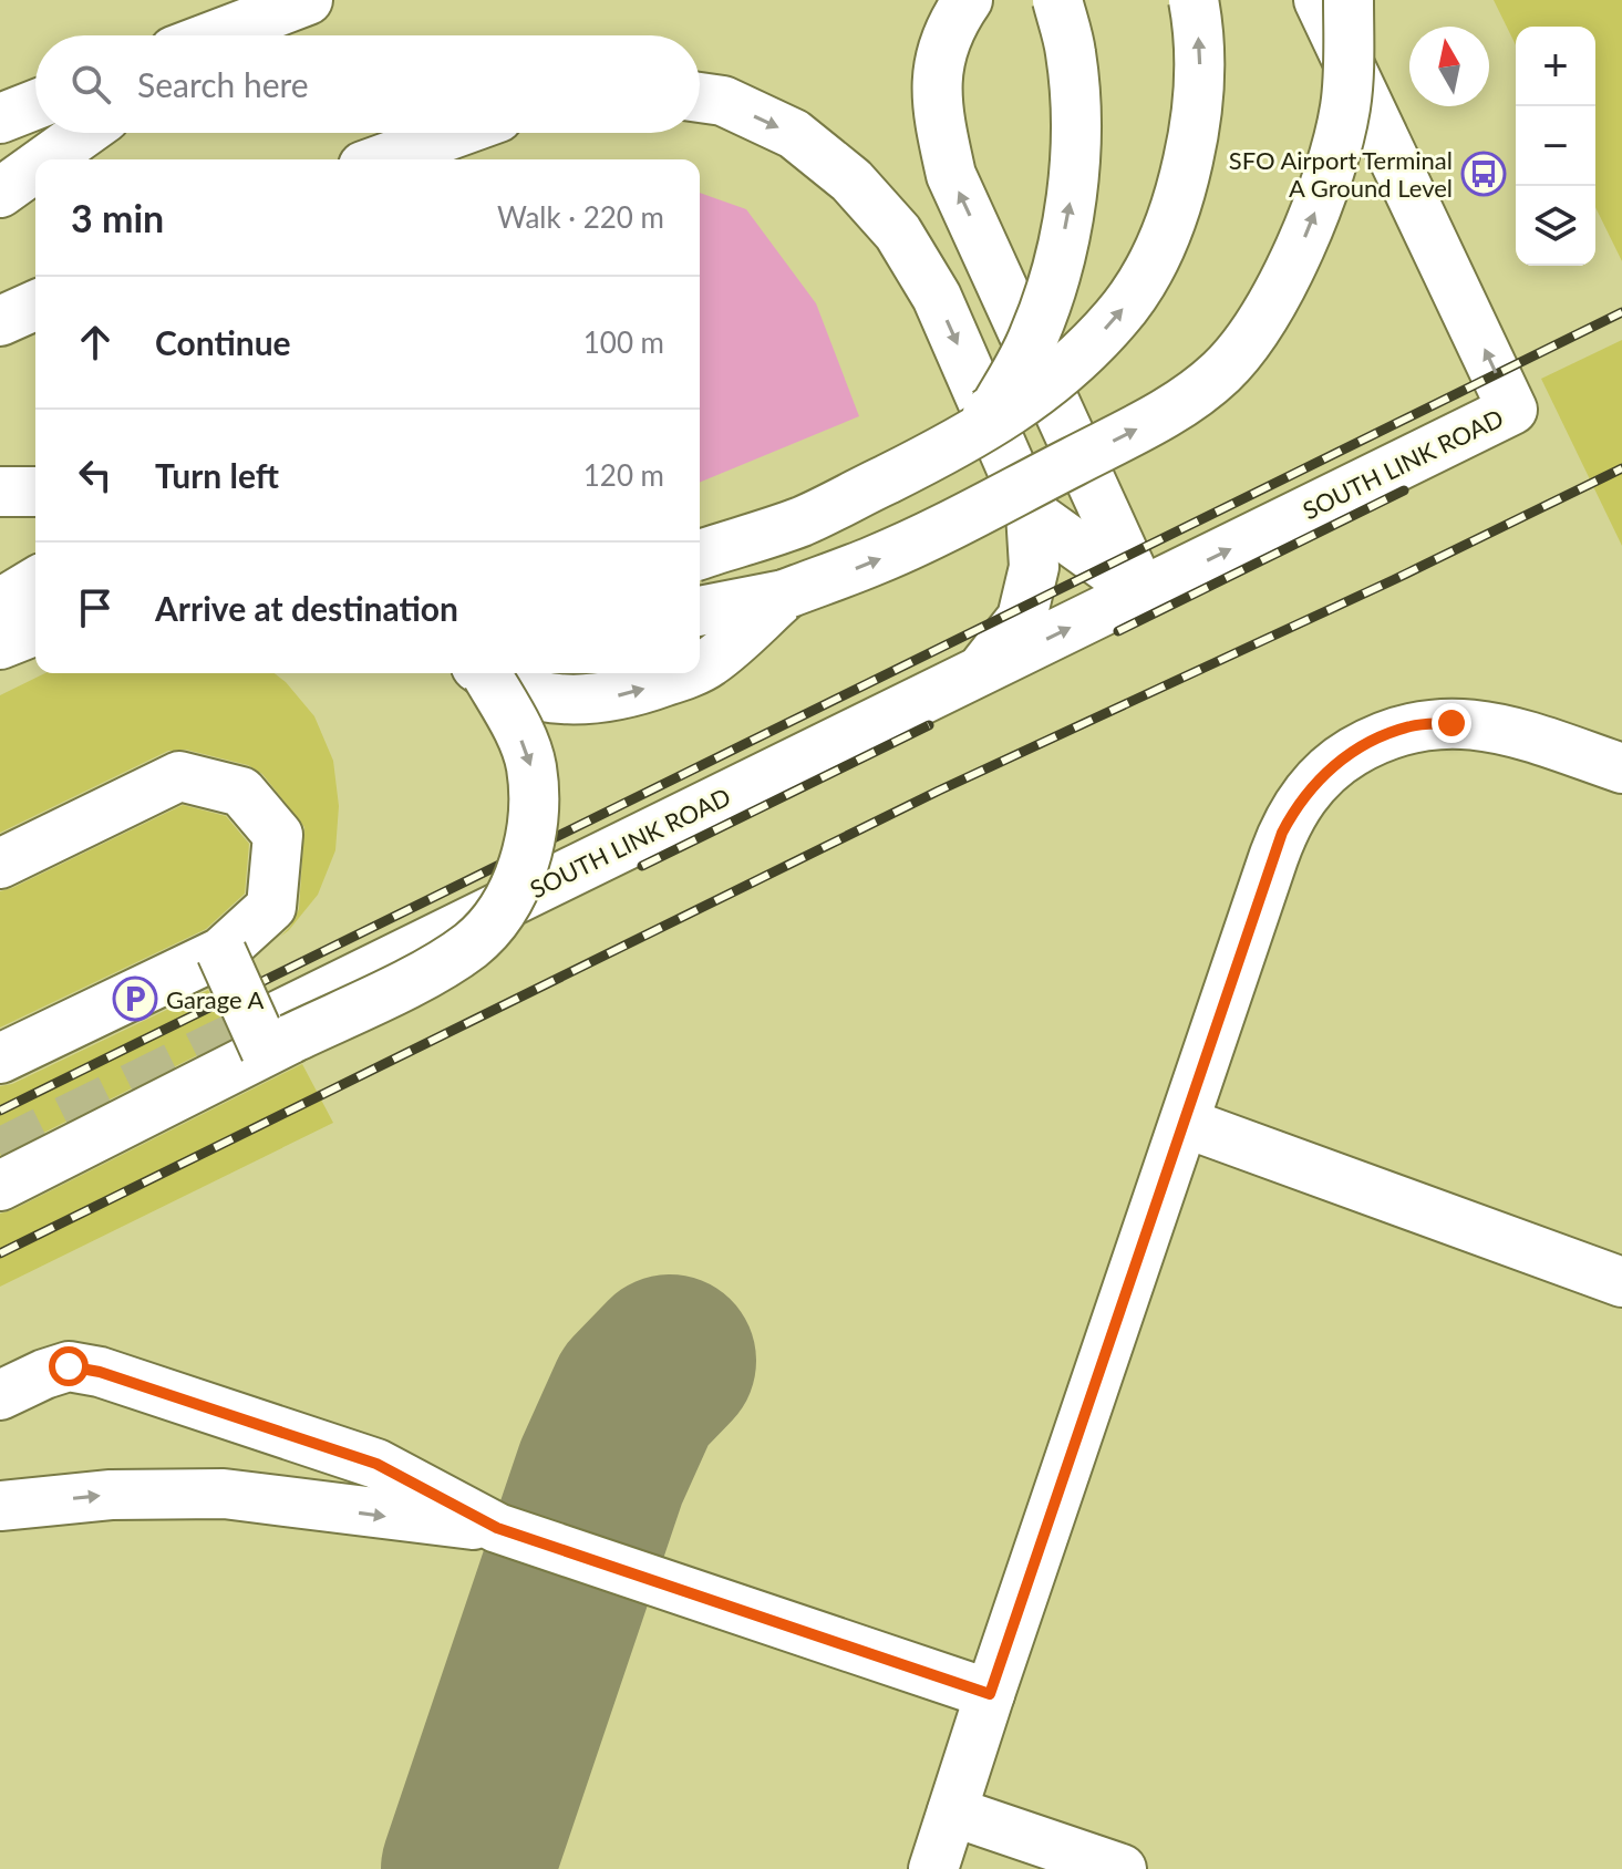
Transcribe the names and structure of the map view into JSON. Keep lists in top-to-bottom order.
{
  "streets": {
    "street": ["SOUTH LINK ROAD"]
  },
  "places": {
    "bus stop": ["SFO Airport Terminal A Ground Level"],
    "parking": ["Garage A"]
  },
  "north": "top",
  "page": {
    "map_buttons": ["+", "−"],
    "search": "Search here",
    "heading": ["3 min", "Walk · 220 m"],
    "list": [
      ["Continue", "100 m"],
      ["Turn left", "120 m"],
      "Arrive at destination"
    ]
  }
}
